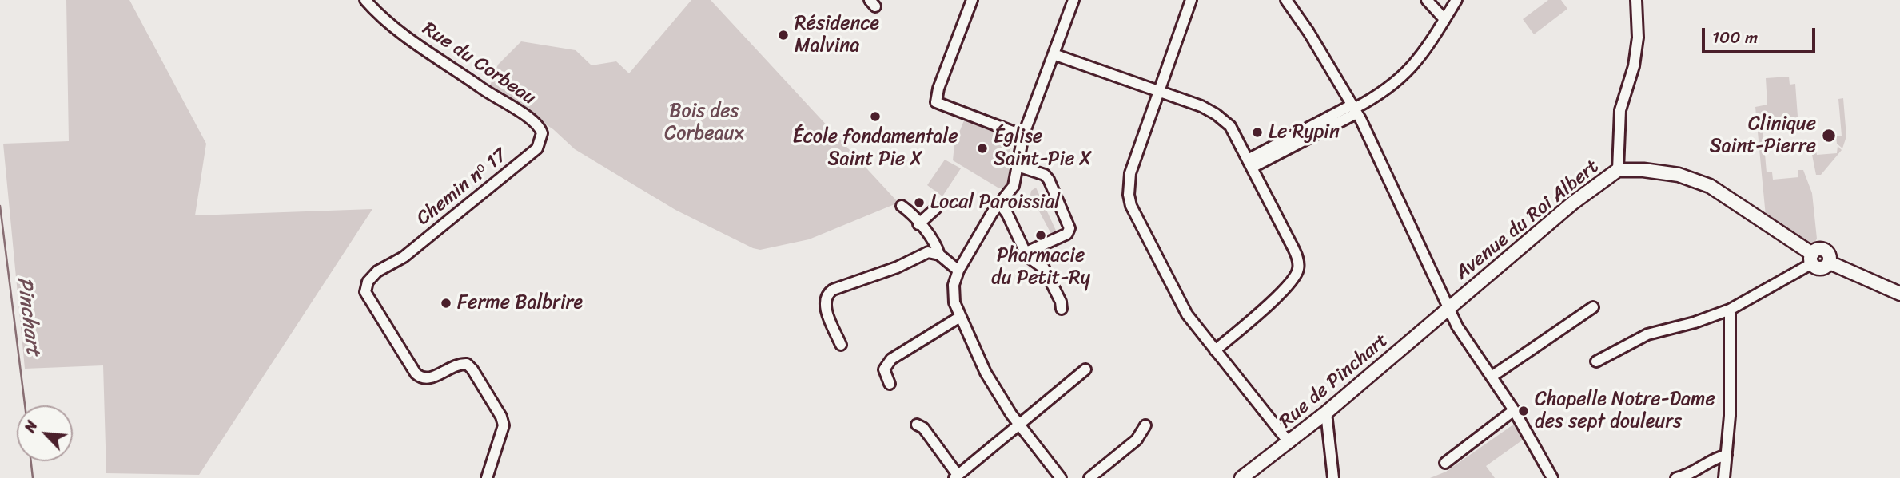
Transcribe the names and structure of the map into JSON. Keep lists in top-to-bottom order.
{
  "streets": {
    "main road": ["Avenue du Roi Albert", "Rue de Pinchart"],
    "street": ["Rue du Corbeau", "Chemin nᵒ 17"]
  },
  "crossings": [
    ["Rue du Corbeau", "Chemin nᵒ 17"],
    ["Avenue du Roi Albert", "Rue de Pinchart"]
  ],
  "water": ["Pinchart"],
  "parks": ["Bois des Corbeaux"],
  "places": [
    "Résidence Malvina",
    "École fondamentale Saint Pie X",
    "Le Rypin",
    "Clinique Saint-Pierre",
    "Église Saint-Pie X",
    "Local Paroissial",
    "Pharmacie du Petit-Ry",
    "Ferme Balbrire",
    "Chapelle Notre-Dame des sept douleurs"
  ],
  "scale_bar": "100 m",
  "north": "top left"
}
